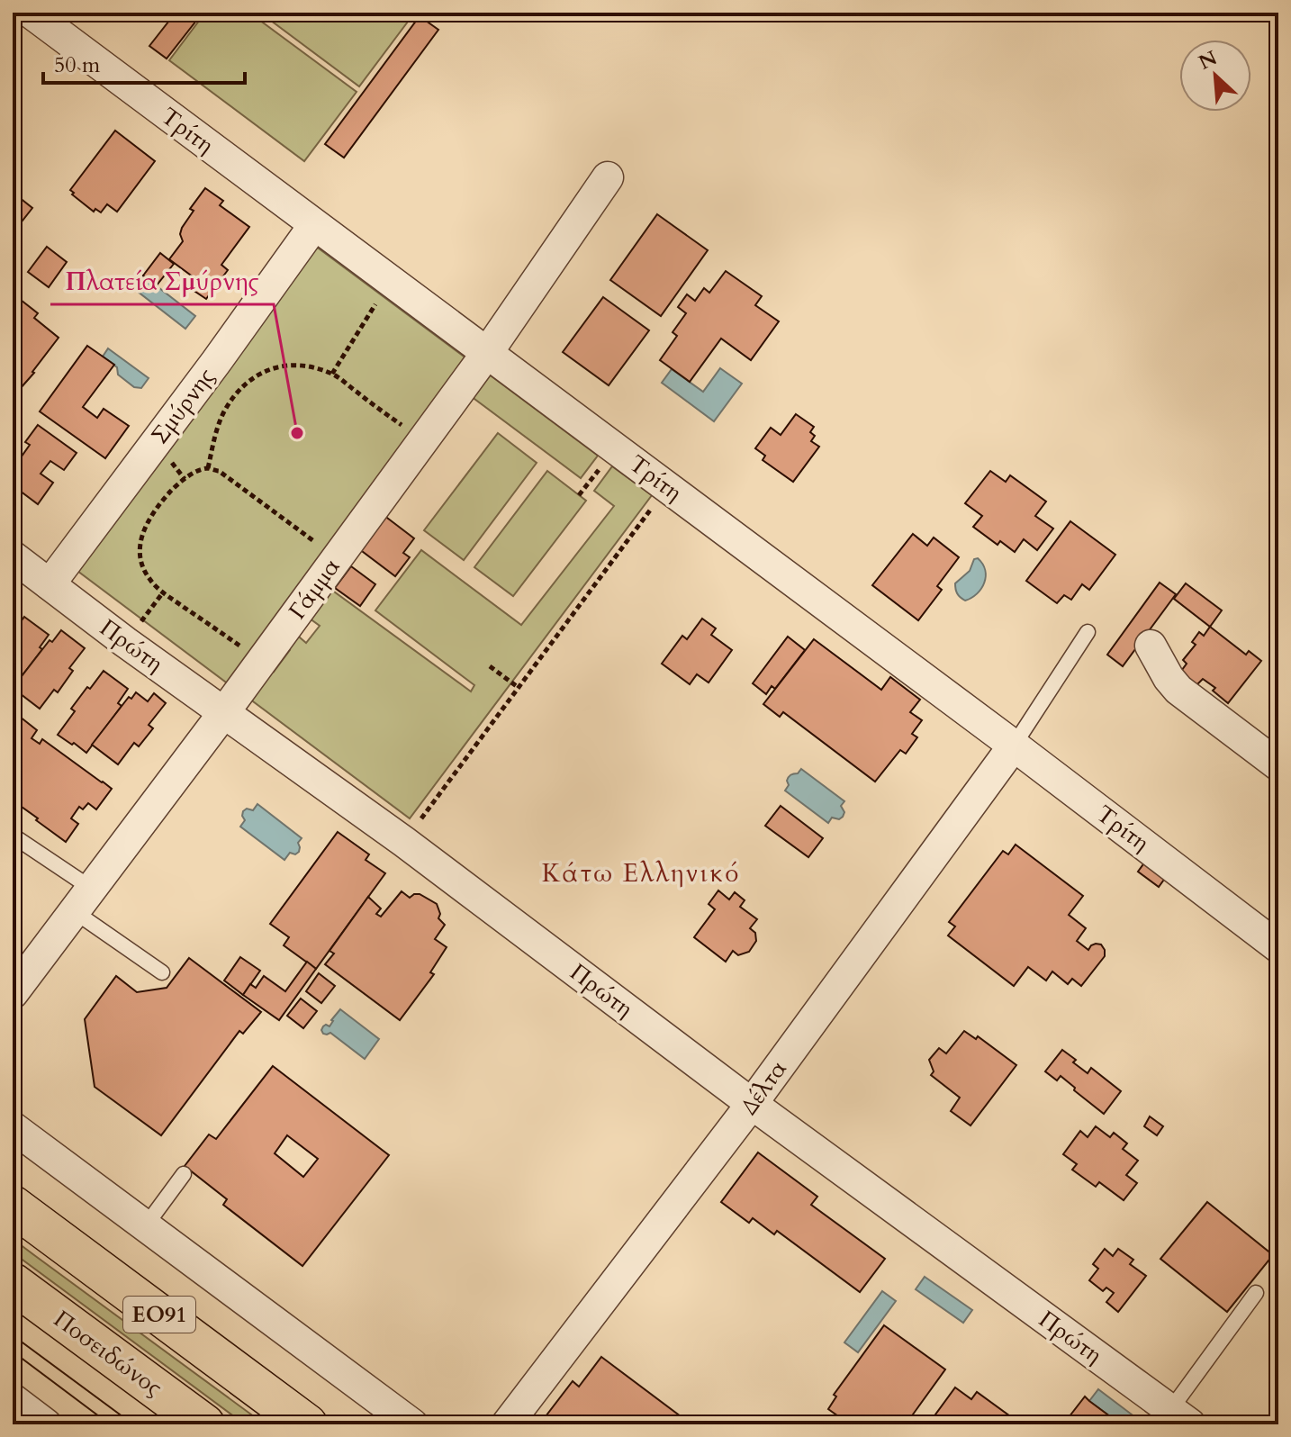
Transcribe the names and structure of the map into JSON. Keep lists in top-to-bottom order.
{
  "streets": {
    "highway": ["ΕΟ91", "Ποσειδώνος"],
    "street": [
      "Τρίτη",
      "Σμύρνης",
      "Γάμμα",
      "Πρώτη",
      "Δέλτα"
    ]
  },
  "crossings": [
    ["Τρίτη", "Σμύρνης"],
    ["Τρίτη", "Γάμμα"],
    ["Τρίτη", "Δέλτα"],
    ["Σμύρνης", "Πρώτη"],
    ["Γάμμα", "Πρώτη"],
    ["Πρώτη", "Δέλτα"]
  ],
  "districts": ["Κάτω Ελληνικό"],
  "places": ["Πλατεία Σμύρνης"],
  "scale_bar": "50 m",
  "north": "top left"
}
